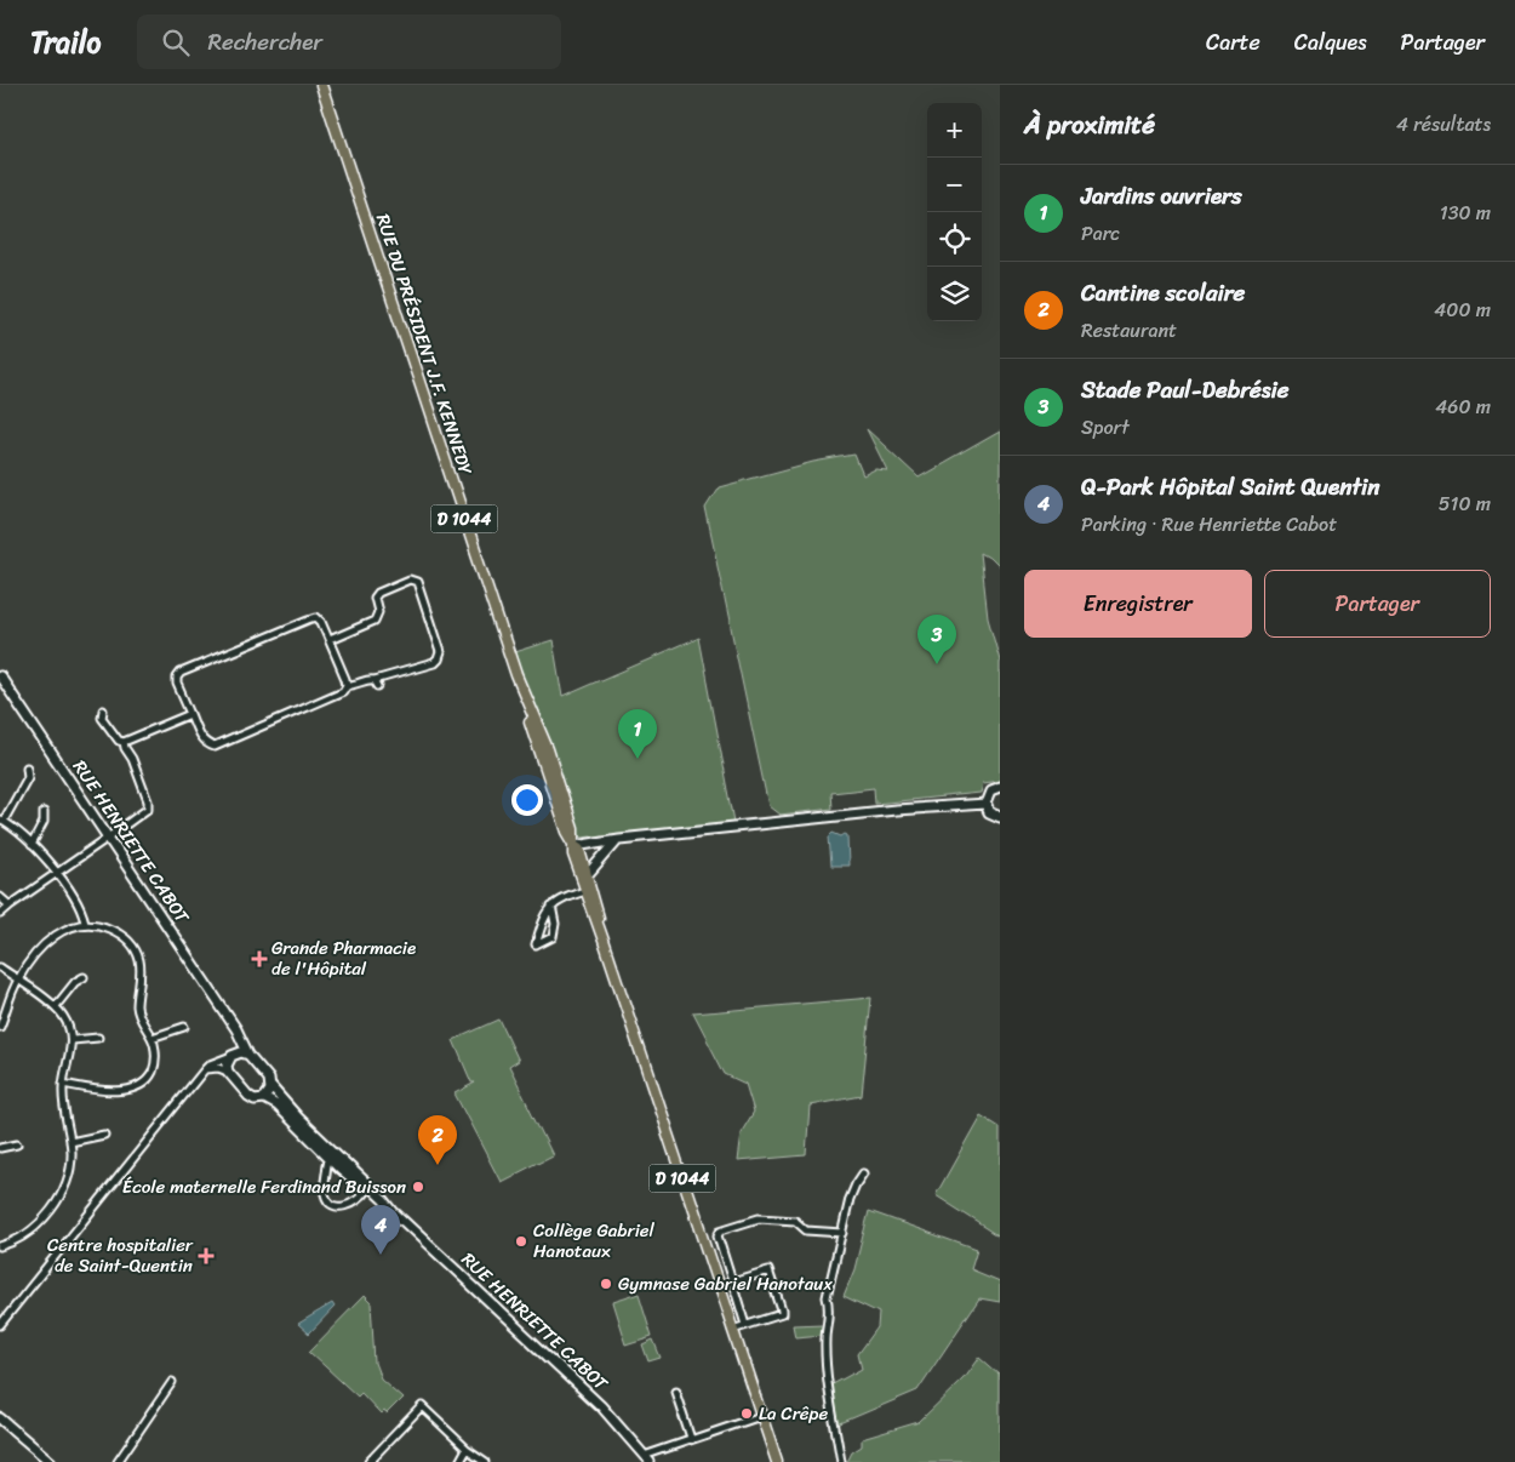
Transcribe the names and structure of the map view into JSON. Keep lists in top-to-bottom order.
{
  "streets": {
    "main road": ["RUE DU PRÉSIDENT J.F. KENNEDY", "D 1044"],
    "street": ["RUE HENRIETTE CABOT"]
  },
  "places": {
    "health": ["Grande Pharmacie de l'Hôpital", "Centre hospitalier de Saint-Quentin"],
    "other": [
      "École maternelle Ferdinand Buisson",
      "Collège Gabriel Hanotaux",
      "Gymnase Gabriel Hanotaux",
      "La Crêpe"
    ]
  },
  "page": {
    "header": "Trailo",
    "search": "Rechercher",
    "nav": ["Carte", "Calques", "Partager"],
    "heading": ["À proximité", "4 résultats"],
    "map_buttons": ["+", "−"],
    "list": [
      {
        "mark": "1",
        "name": "Jardins ouvriers",
        "note": "Parc",
        "value": "130 m"
      },
      {
        "mark": "2",
        "name": "Cantine scolaire",
        "note": "Restaurant",
        "value": "400 m"
      },
      {
        "mark": "3",
        "name": "Stade Paul-Debrésie",
        "note": "Sport",
        "value": "460 m"
      },
      {
        "mark": "4",
        "name": "Q-Park Hôpital Saint Quentin",
        "note": "Parking · Rue Henriette Cabot",
        "value": "510 m"
      }
    ],
    "buttons": ["Enregistrer", "Partager"],
    "pins": [
      "3",
      "1",
      "2",
      "4"
    ]
  }
}
